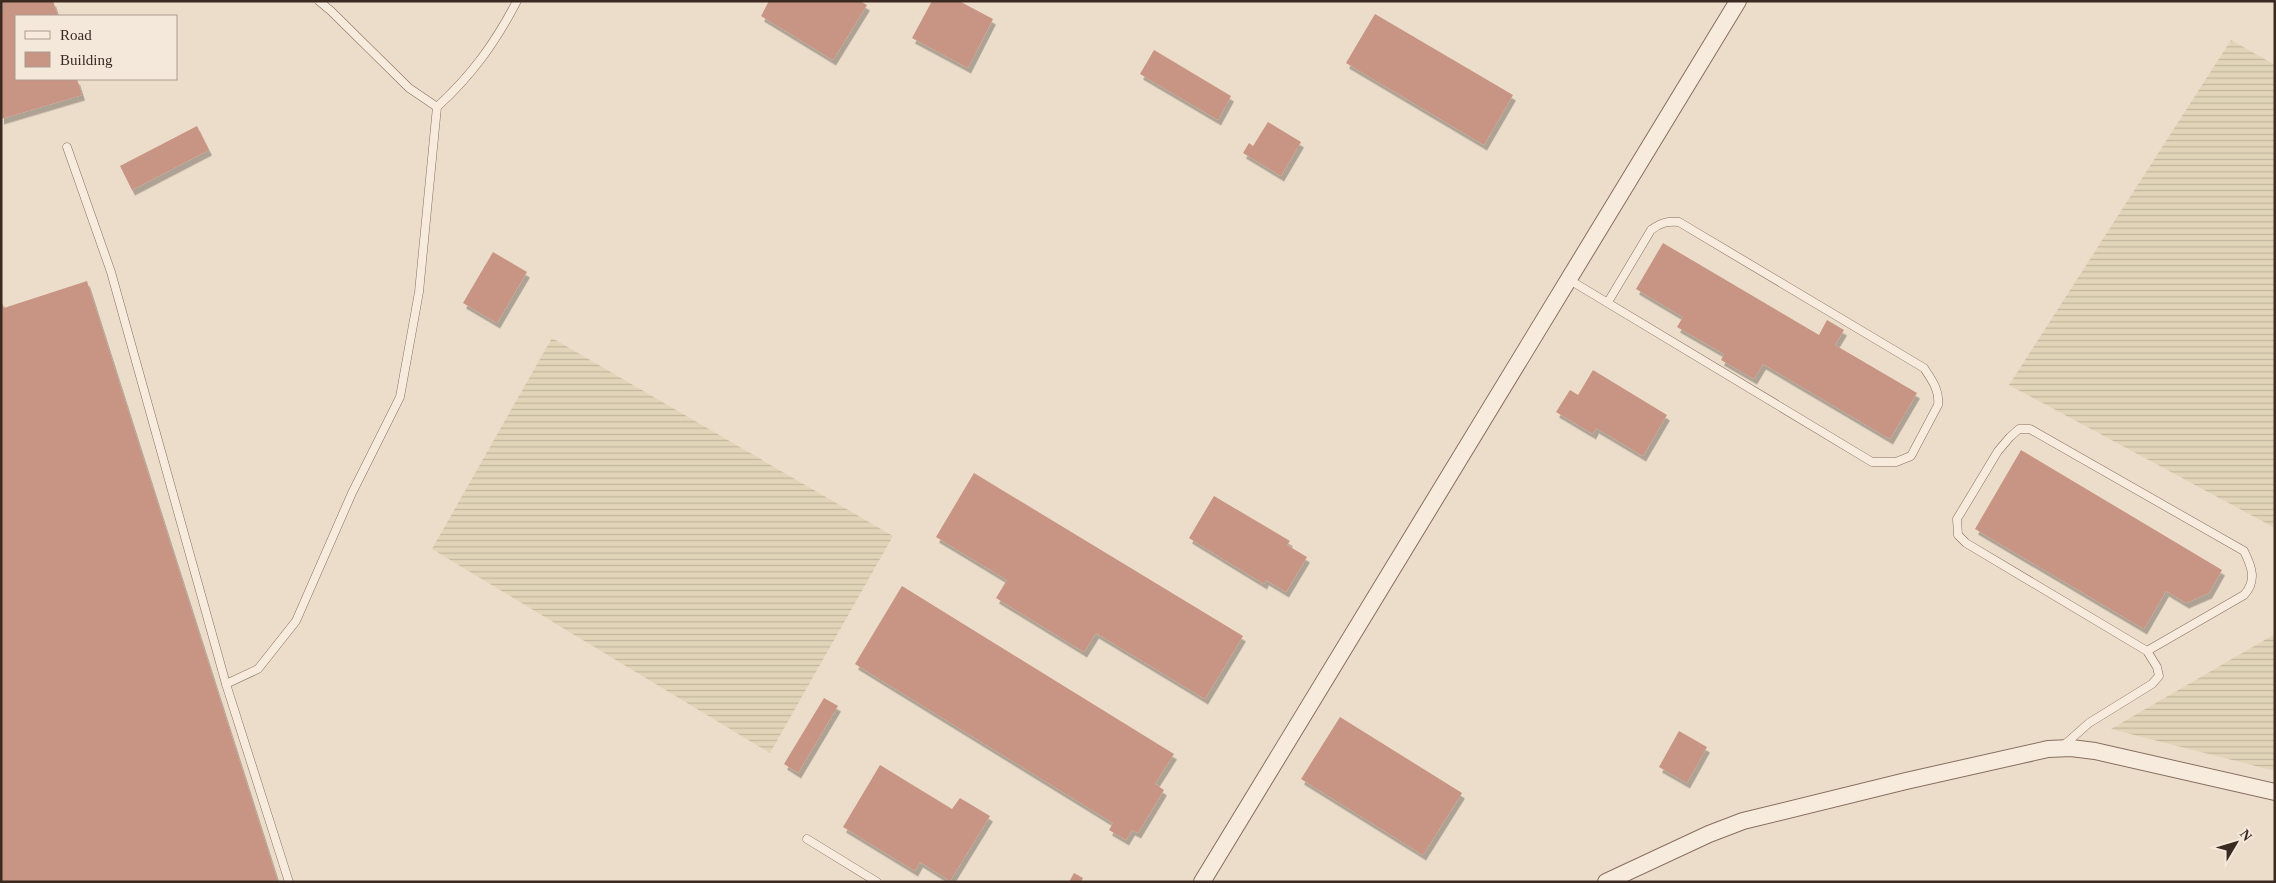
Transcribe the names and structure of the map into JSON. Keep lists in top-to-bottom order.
{
  "legend": ["Road", "Building"],
  "north": "top right"
}
